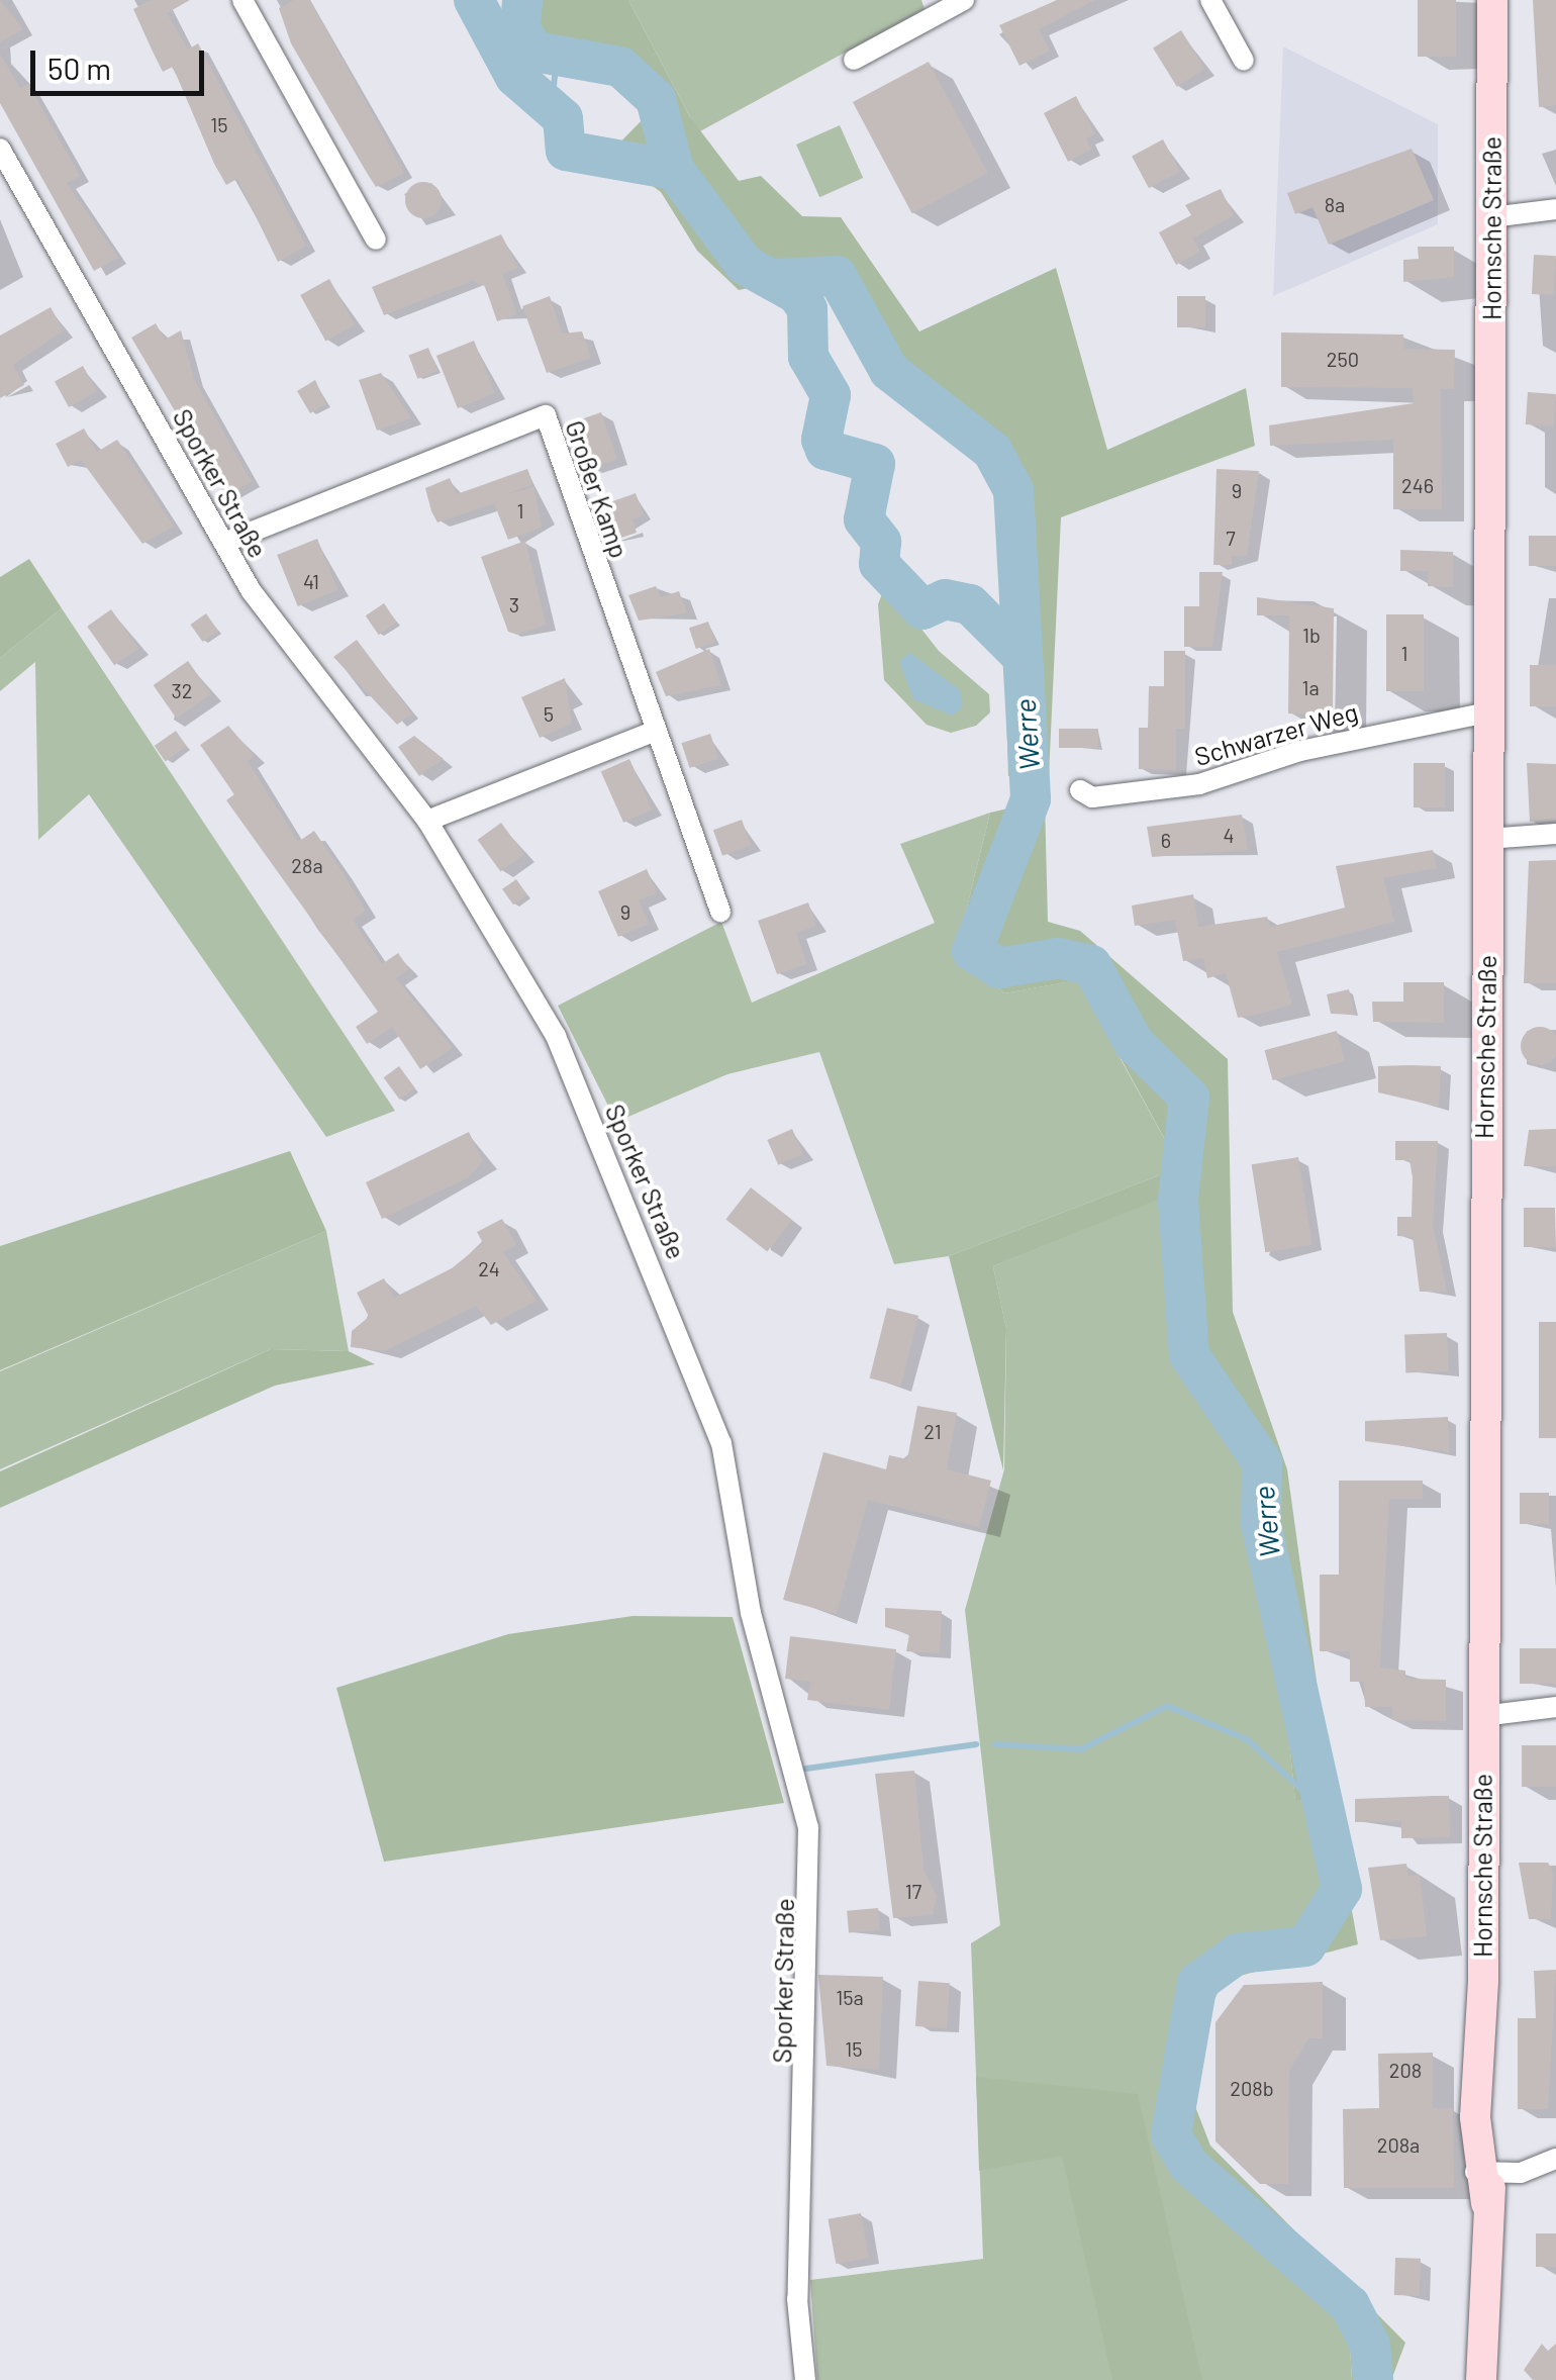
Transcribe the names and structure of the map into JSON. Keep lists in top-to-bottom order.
{
  "streets": {
    "main road": ["Hornsche Straße"],
    "street": ["Sporker Straße", "Großer Kamp", "Schwarzer Weg"]
  },
  "crossings": [
    ["Hornsche Straße", "Schwarzer Weg"],
    ["Sporker Straße", "Großer Kamp"]
  ],
  "water": ["Werre"],
  "house_numbers": [
    "15",
    "8a",
    "250",
    "246",
    "9",
    "1",
    "7",
    "41",
    "3",
    "1b",
    "1",
    "1a",
    "32",
    "5",
    "4",
    "6",
    "28a",
    "9",
    "24",
    "21",
    "17",
    "15a",
    "15",
    "208",
    "208b",
    "208a"
  ],
  "scale_bar": "50 m"
}
